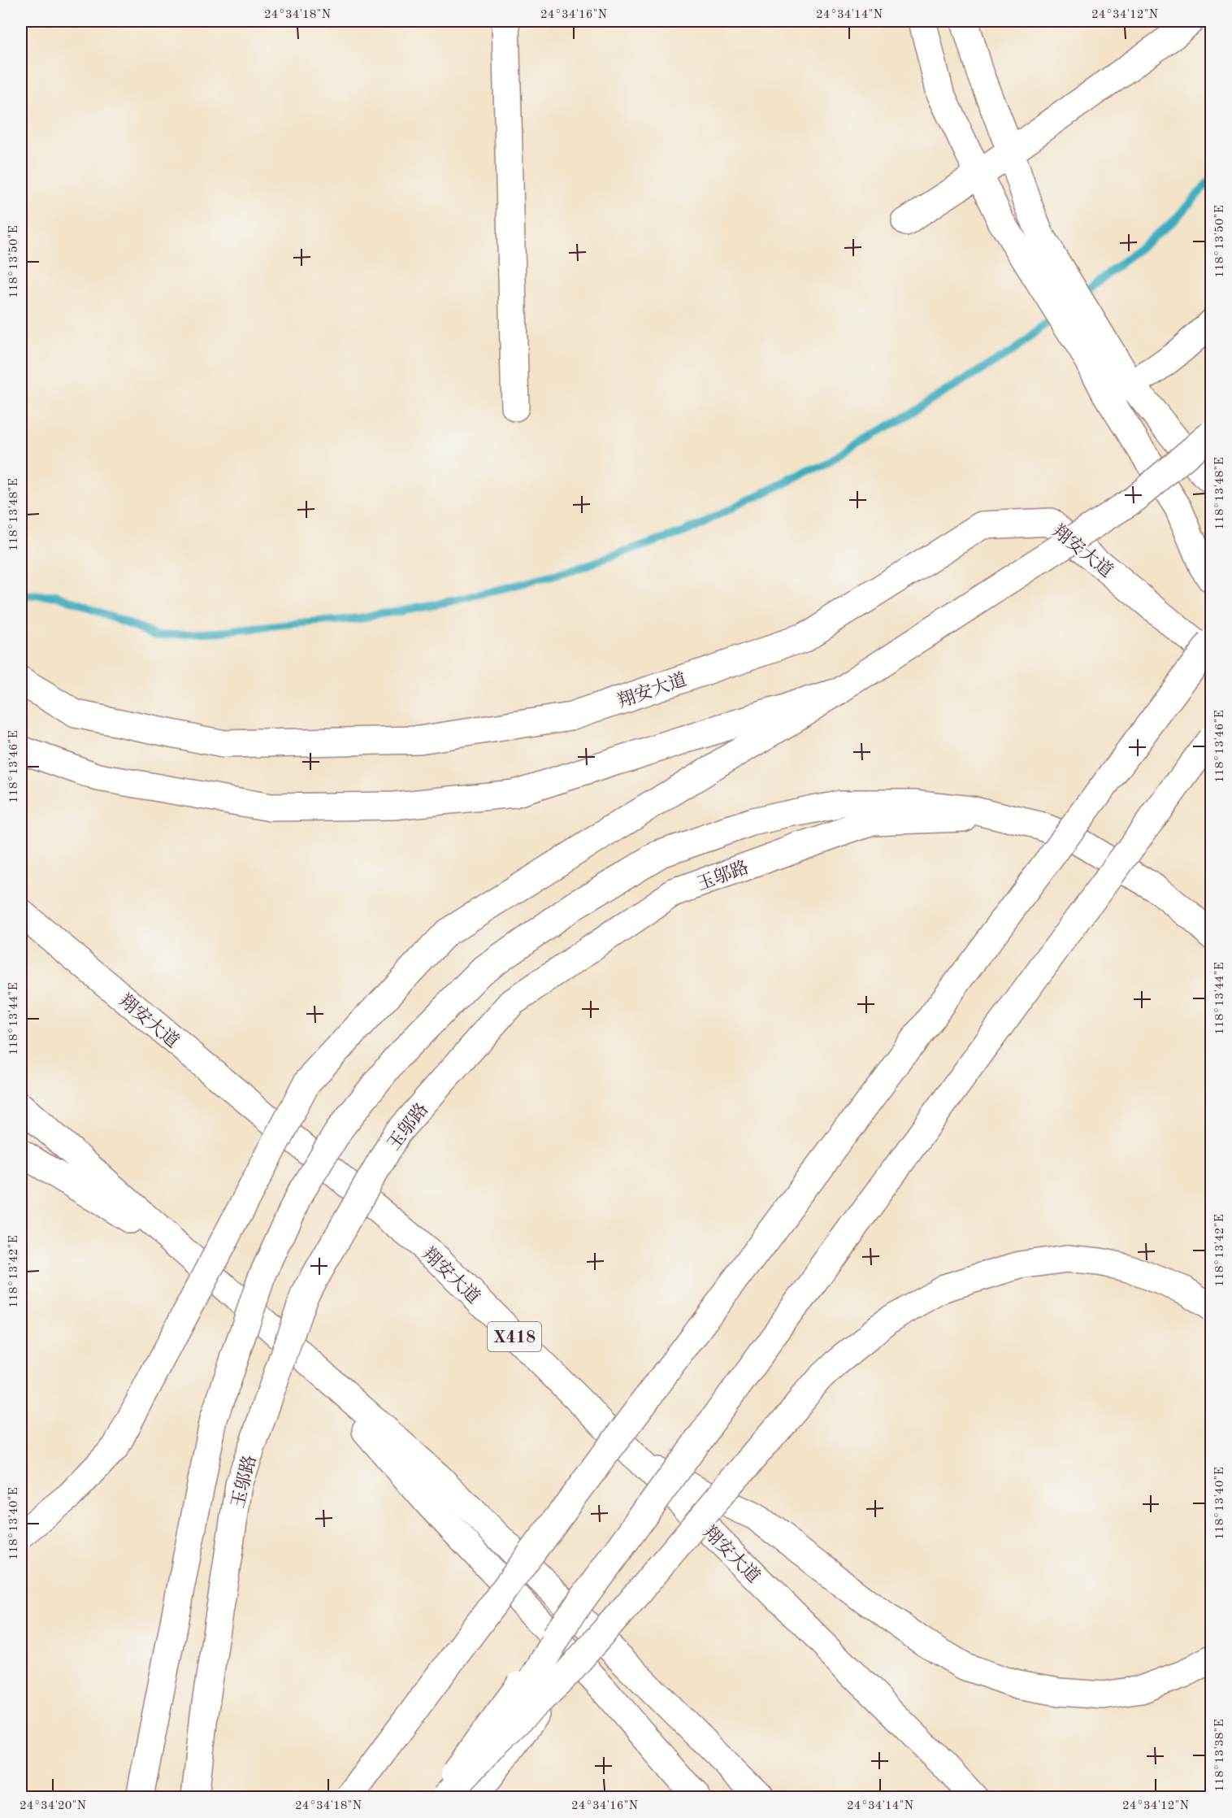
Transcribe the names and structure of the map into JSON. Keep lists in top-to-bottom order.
{
  "streets": {
    "main road": ["翔安大道", "玉邬路", "X418"]
  },
  "coordinates": [
    "24°34'18\"N",
    "24°34'16\"N",
    "24°34'14\"N",
    "24°34'12\"N",
    "118°13'50\"E",
    "118°13'48\"E",
    "118°13'46\"E",
    "118°13'44\"E",
    "118°13'42\"E",
    "118°13'40\"E",
    "118°13'38\"E",
    "24°34'20\"N"
  ]
}
